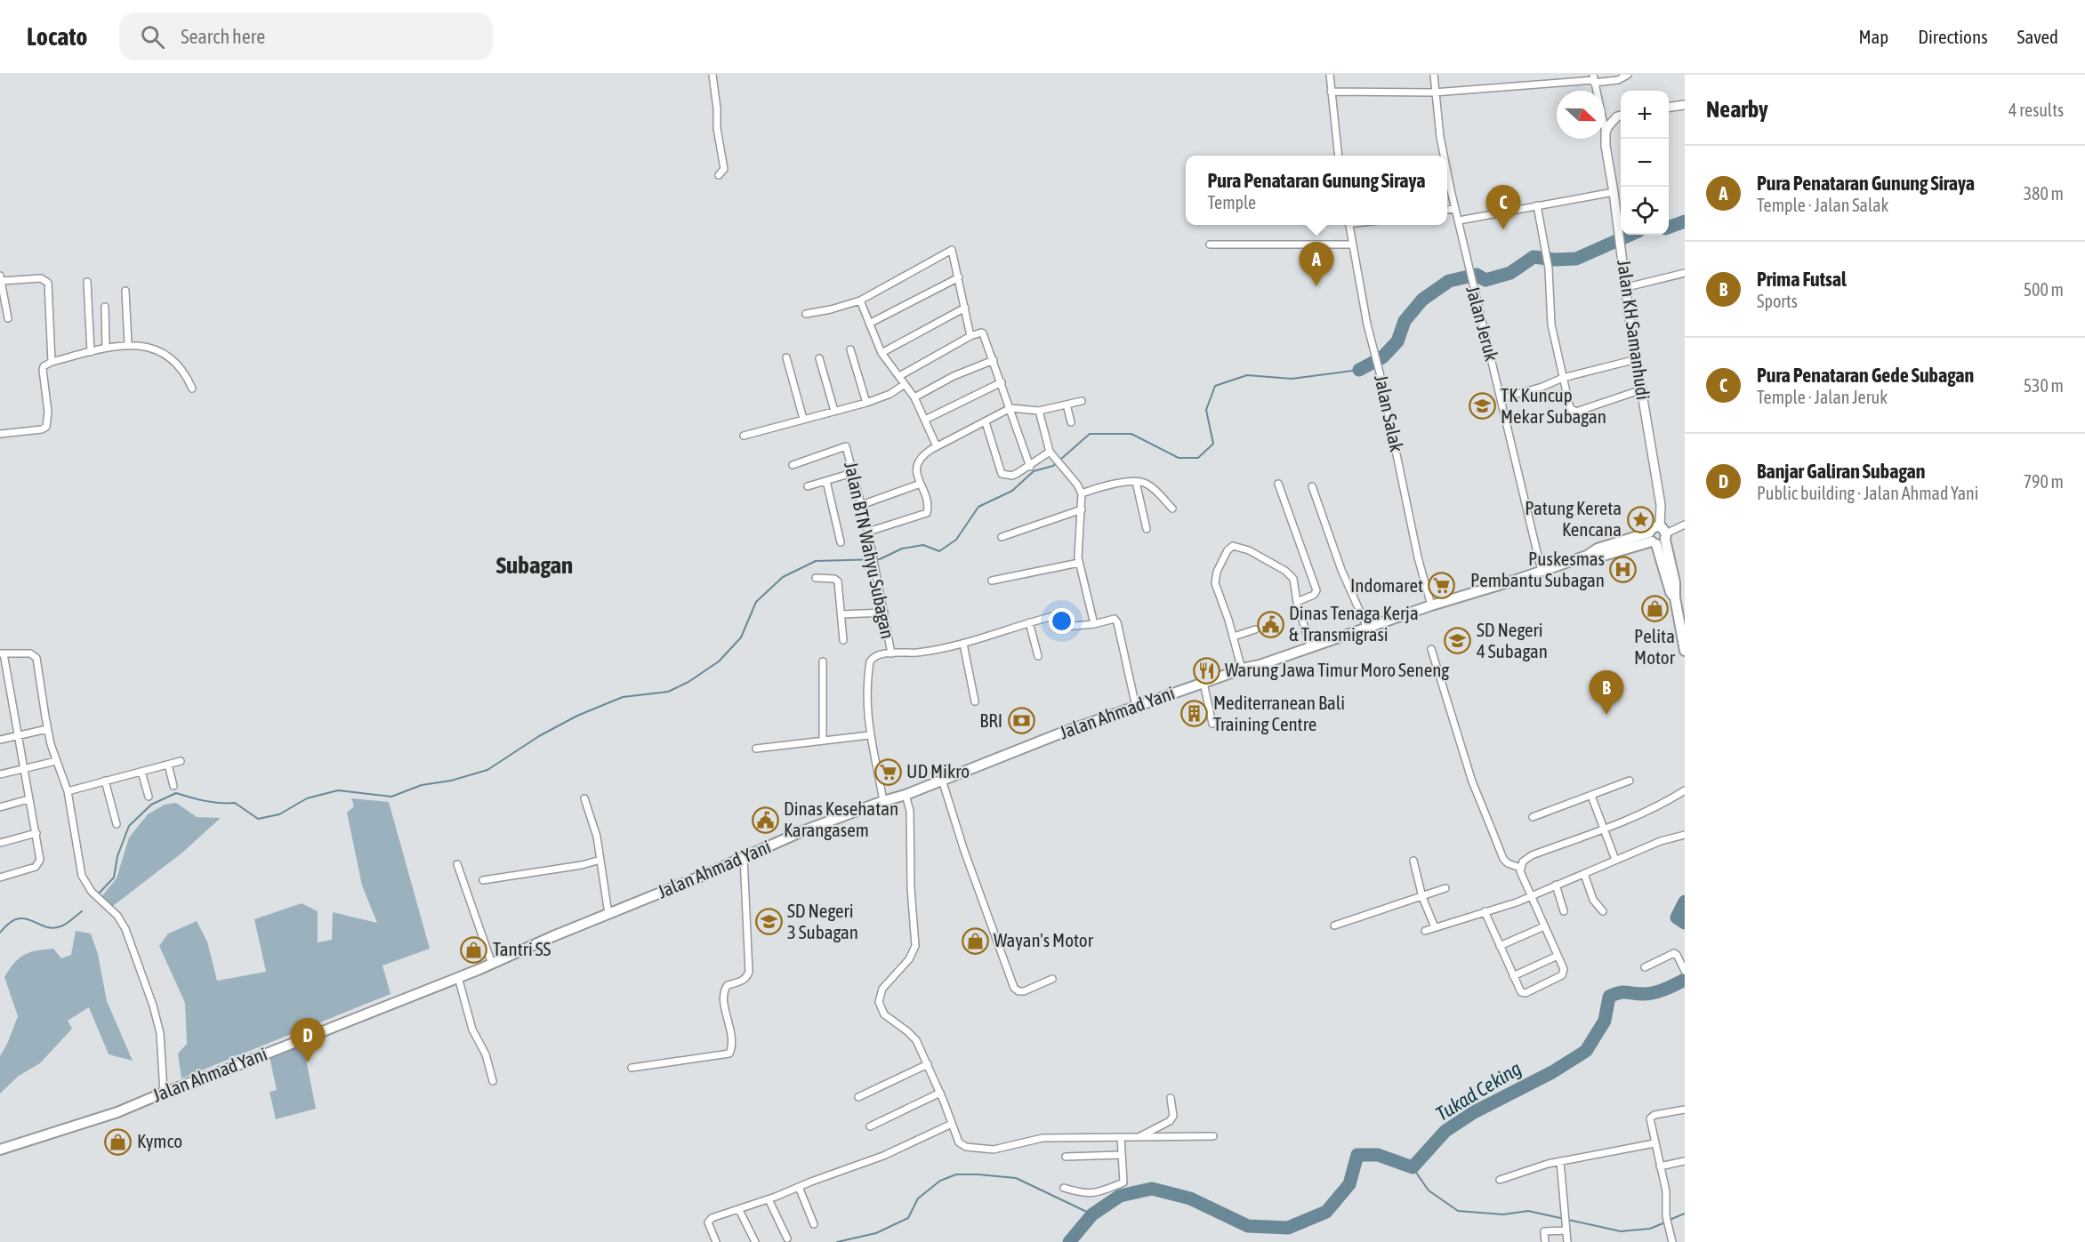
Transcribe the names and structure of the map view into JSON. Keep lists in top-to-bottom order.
{
  "streets": {
    "highway": ["Jalan Ahmad Yani"],
    "main road": ["Jalan KH Samanhudi"],
    "street": ["Jalan Jeruk", "Jalan Salak", "Jalan BTN Wahyu Subagan"]
  },
  "crossings": [
    ["Jalan Jeruk", "Jalan Ahmad Yani"],
    ["Jalan KH Samanhudi", "Jalan Ahmad Yani"],
    ["Jalan Salak", "Jalan Ahmad Yani"],
    ["Jalan BTN Wahyu Subagan", "Jalan Ahmad Yani"]
  ],
  "districts": ["Subagan"],
  "water": ["Tukad Ceking"],
  "places": {
    "school or university": ["TK Kuncup Mekar Subagan", "SD Negeri 4 Subagan", "SD Negeri 3 Subagan"],
    "place": ["Patung Kereta Kencana"],
    "hospital": ["Puskesmas Pembantu Subagan"],
    "supermarket": ["Indomaret", "UD Mikro"],
    "shop": [
      "Pelita Motor",
      "Wayan's Motor",
      "Tantri SS",
      "Kymco"
    ],
    "public building": ["Dinas Tenaga Kerja & Transmigrasi", "Dinas Kesehatan Karangasem"],
    "restaurant": ["Warung Jawa Timur Moro Seneng"],
    "building": ["Mediterranean Bali Training Centre"],
    "bank": ["BRI"]
  },
  "north": "right",
  "page": {
    "header": "Locato",
    "search": "Search here",
    "nav": ["Map", "Directions", "Saved"],
    "heading": ["Nearby", "4 results"],
    "map_buttons": ["+", "−"],
    "list": [
      {
        "mark": "A",
        "name": "Pura Penataran Gunung Siraya",
        "note": "Temple · Jalan Salak",
        "value": "380 m"
      },
      {
        "mark": "B",
        "name": "Prima Futsal",
        "note": "Sports",
        "value": "500 m"
      },
      {
        "mark": "C",
        "name": "Pura Penataran Gede Subagan",
        "note": "Temple · Jalan Jeruk",
        "value": "530 m"
      },
      {
        "mark": "D",
        "name": "Banjar Galiran Subagan",
        "note": "Public building · Jalan Ahmad Yani",
        "value": "790 m"
      }
    ],
    "popup": ["Pura Penataran Gunung Siraya", "Temple"],
    "pins": [
      "C",
      "A",
      "B",
      "D"
    ]
  }
}
